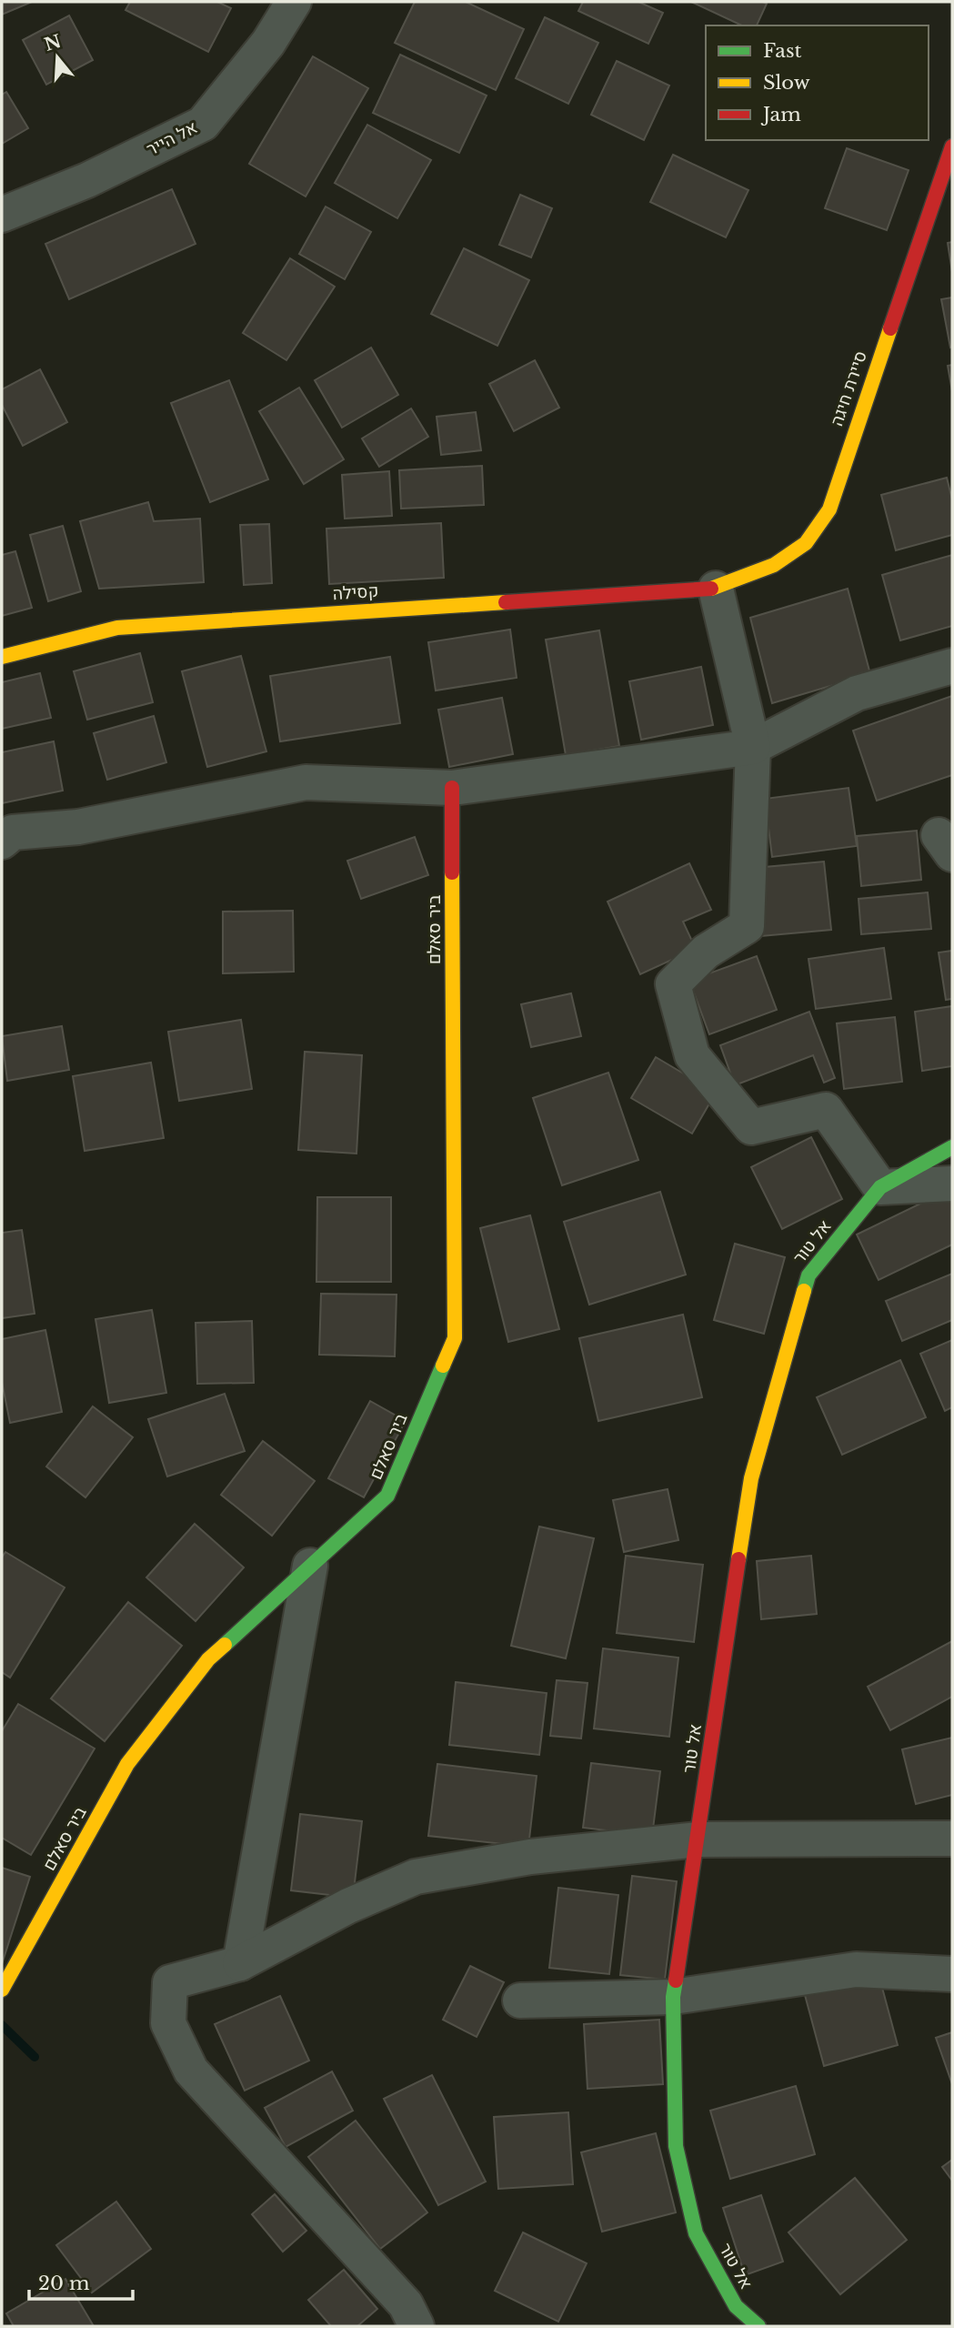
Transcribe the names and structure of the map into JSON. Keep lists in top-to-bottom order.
{
  "streets": {
    "street": [
      "אל הייר",
      "סיירת חיגה",
      "קסילה",
      "ביר סאלם",
      "אל טור"
    ]
  },
  "crossings": [
    ["סיירת חיגה", "קסילה"]
  ],
  "legend": ["Fast", "Slow", "Jam"],
  "scale_bar": "20 m",
  "north": "top"
}
